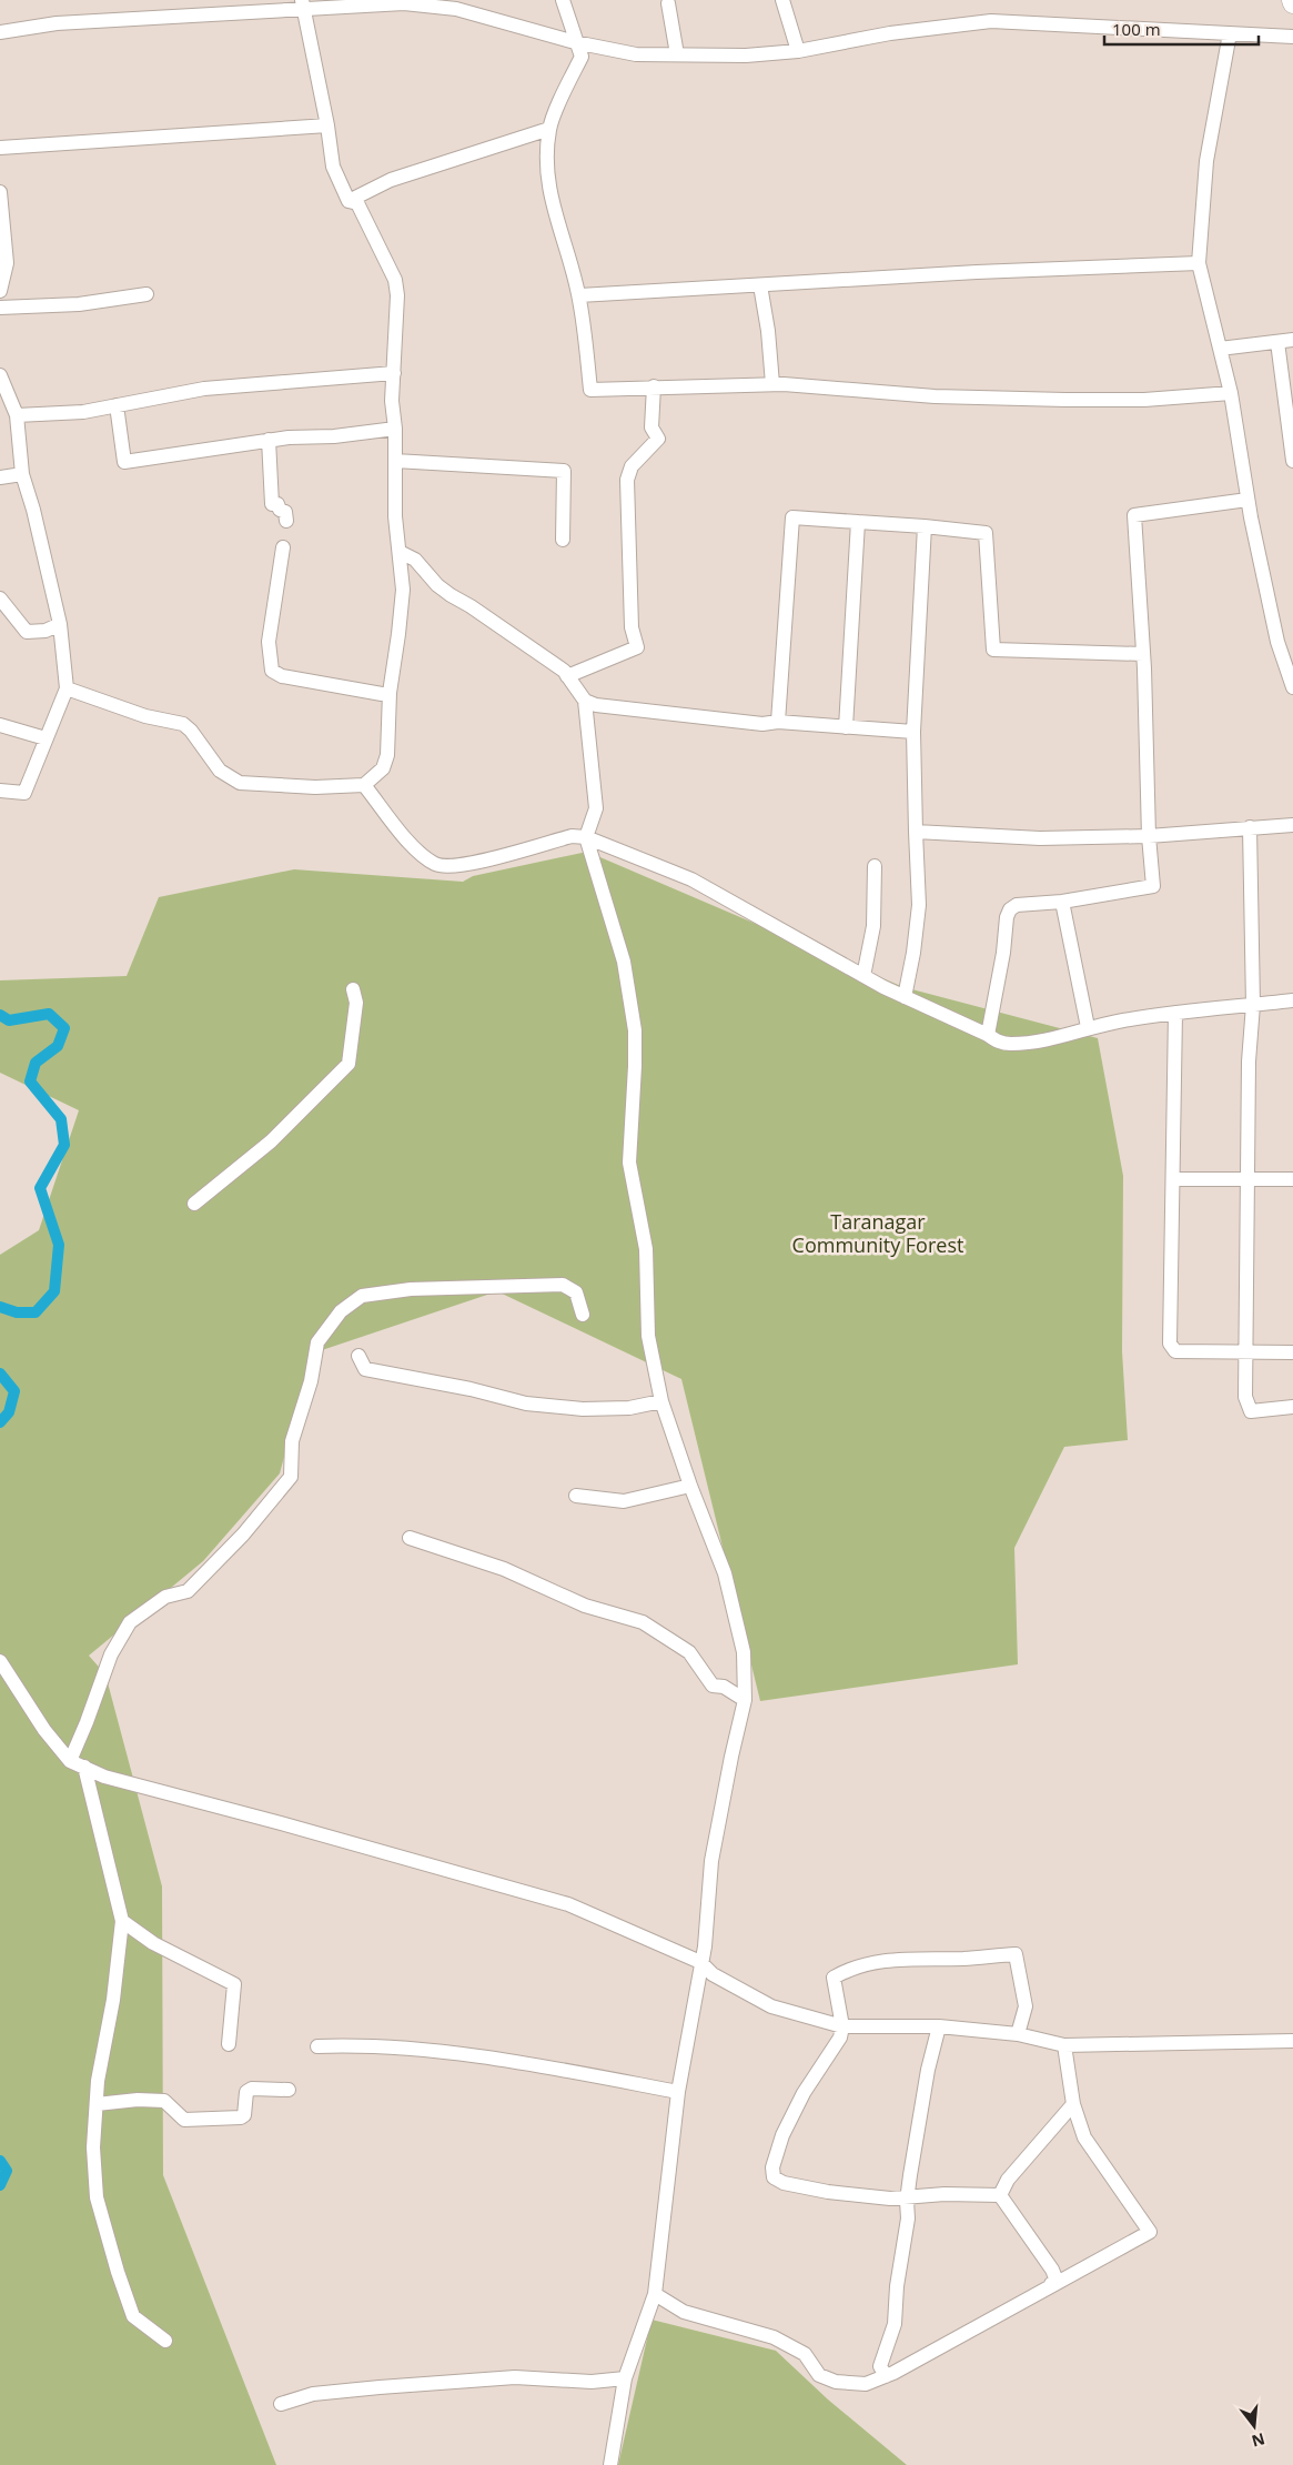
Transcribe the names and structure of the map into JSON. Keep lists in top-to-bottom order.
{
  "parks": ["Taranagar Community Forest"],
  "scale_bar": "100 m",
  "north": "bottom"
}
